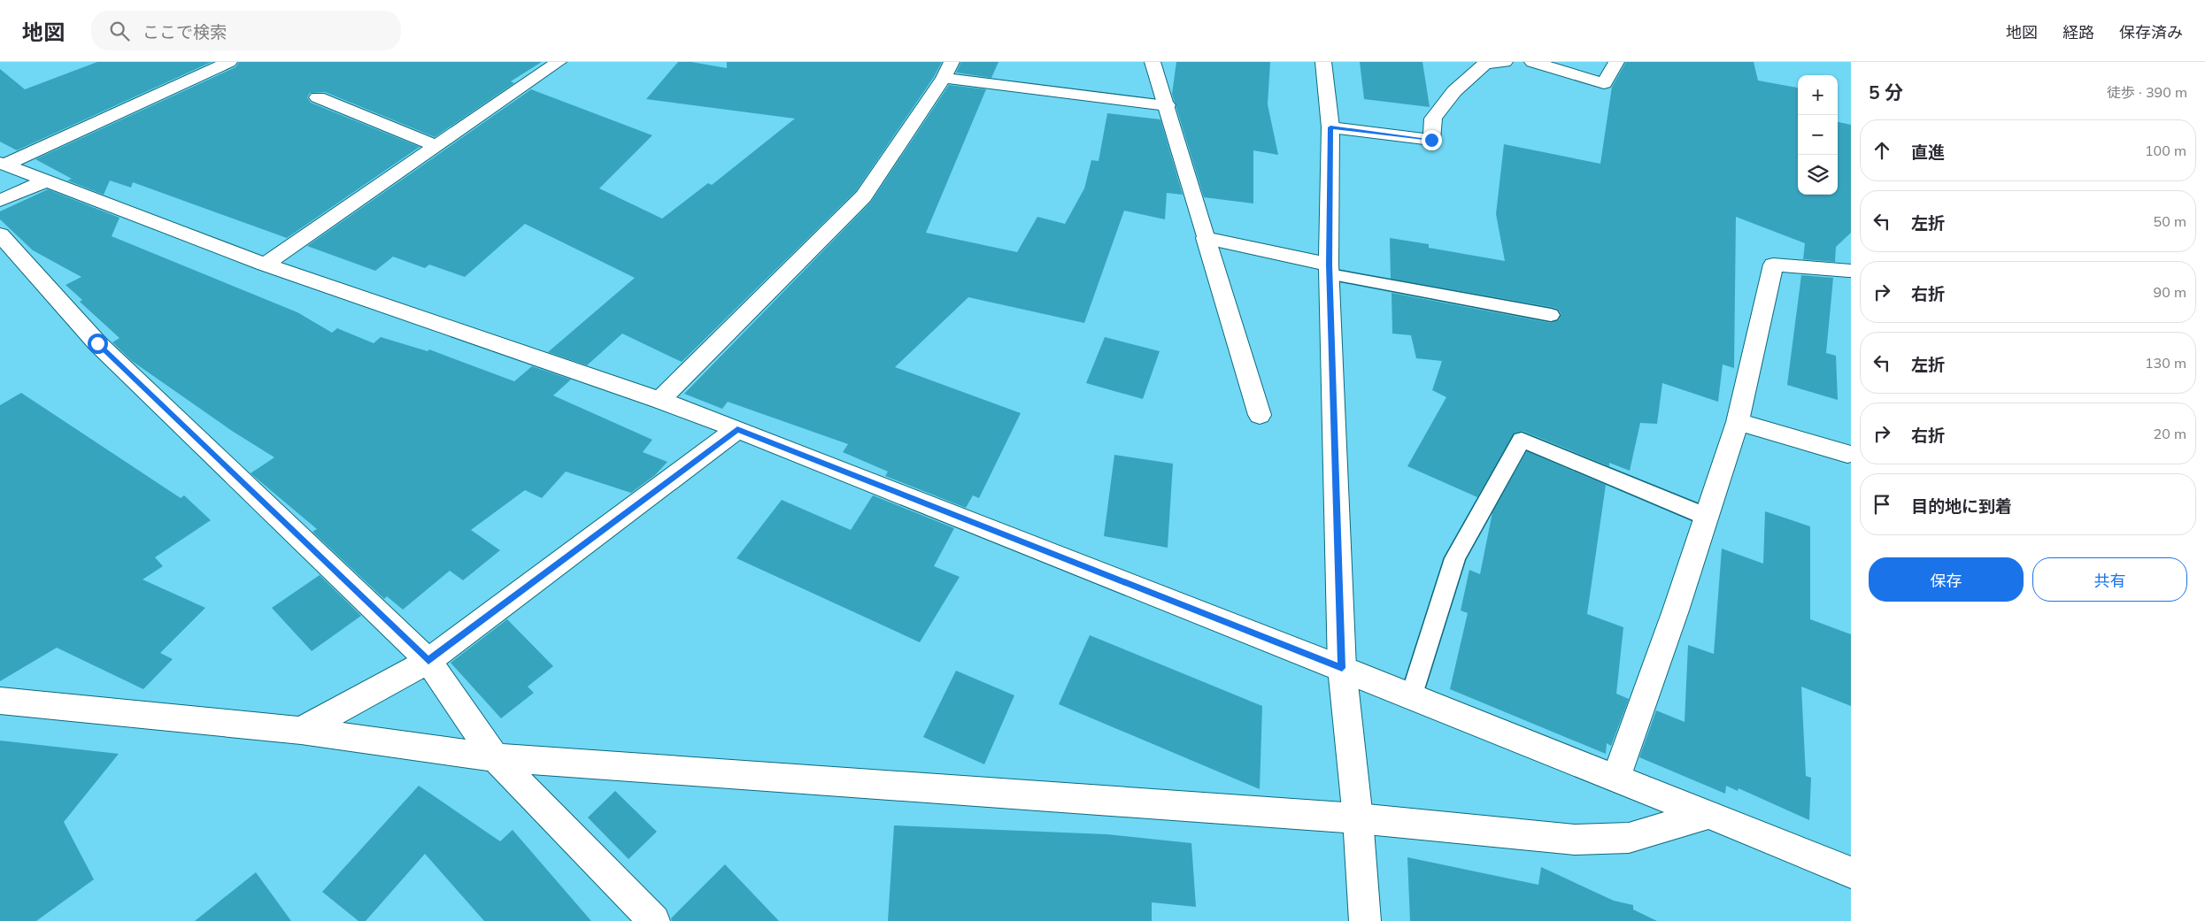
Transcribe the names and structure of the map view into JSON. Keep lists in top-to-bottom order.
{
  "page": {
    "header": "地図",
    "search": "ここで検索",
    "nav": ["地図", "経路", "保存済み"],
    "heading": ["5 分", "徒歩 · 390 m"],
    "map_buttons": ["+", "−"],
    "list": [
      ["直進", "100 m"],
      ["左折", "50 m"],
      ["右折", "90 m"],
      ["左折", "130 m"],
      ["右折", "20 m"],
      "目的地に到着"
    ],
    "buttons": ["保存", "共有"]
  }
}
